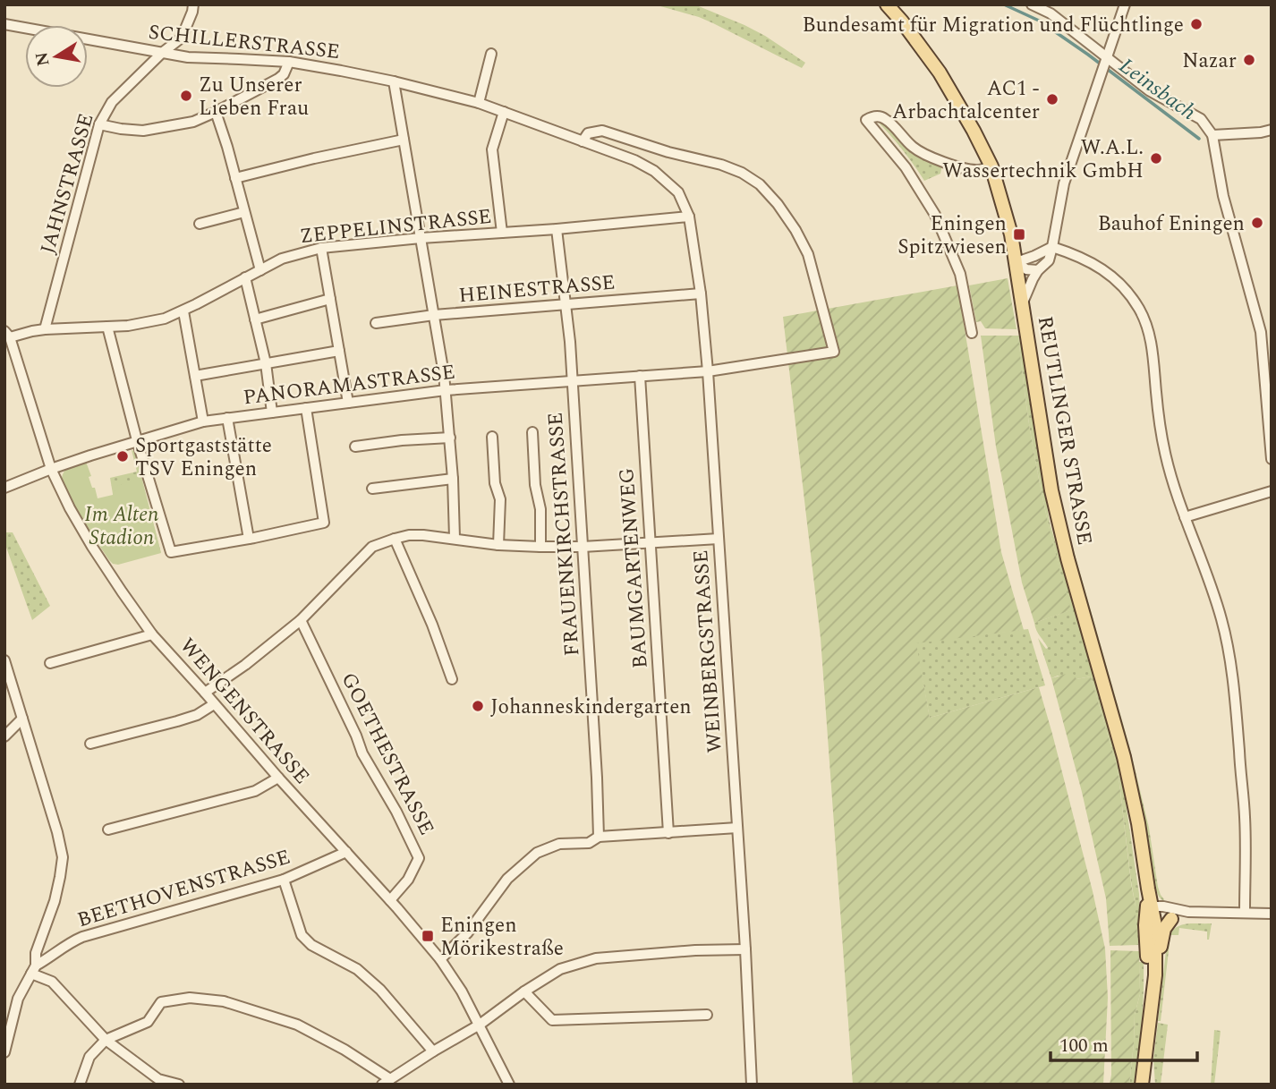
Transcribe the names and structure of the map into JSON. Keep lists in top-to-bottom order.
{
  "streets": {
    "main road": ["REUTLINGER STRASSE"],
    "street": [
      "SCHILLERSTRASSE",
      "JAHNSTRASSE",
      "ZEPPELINSTRASSE",
      "HEINESTRASSE",
      "PANORAMASTRASSE",
      "FRAUENKIRCHSTRASSE",
      "BAUMGARTENWEG",
      "WEINBERGSTRASSE",
      "WENGENSTRASSE",
      "GOETHESTRASSE",
      "BEETHOVENSTRASSE"
    ]
  },
  "crossings": [
    ["SCHILLERSTRASSE", "JAHNSTRASSE"],
    ["SCHILLERSTRASSE", "ZEPPELINSTRASSE"],
    ["SCHILLERSTRASSE", "PANORAMASTRASSE"],
    ["SCHILLERSTRASSE", "WEINBERGSTRASSE"],
    ["JAHNSTRASSE", "ZEPPELINSTRASSE"],
    ["ZEPPELINSTRASSE", "FRAUENKIRCHSTRASSE"],
    ["ZEPPELINSTRASSE", "WEINBERGSTRASSE"],
    ["ZEPPELINSTRASSE", "WENGENSTRASSE"],
    ["HEINESTRASSE", "FRAUENKIRCHSTRASSE"],
    ["HEINESTRASSE", "WEINBERGSTRASSE"],
    ["PANORAMASTRASSE", "FRAUENKIRCHSTRASSE"],
    ["PANORAMASTRASSE", "BAUMGARTENWEG"],
    ["PANORAMASTRASSE", "WEINBERGSTRASSE"],
    ["PANORAMASTRASSE", "WENGENSTRASSE"],
    ["WENGENSTRASSE", "GOETHESTRASSE"],
    ["WENGENSTRASSE", "BEETHOVENSTRASSE"]
  ],
  "water": ["Leinsbach"],
  "parks": ["Im Alten Stadion"],
  "places": {
    "other": [
      "Bundesamt für Migration und Flüchtlinge",
      "Nazar",
      "Zu Unserer Lieben Frau",
      "AC1 - Arbachtalcenter",
      "W.A.L. Wassertechnik GmbH",
      "Bauhof Eningen",
      "Sportgaststätte TSV Eningen",
      "Johanneskindergarten"
    ],
    "transit": ["Eningen Spitzwiesen", "Eningen Mörikestraße"]
  },
  "scale_bar": "100 m",
  "north": "left"
}
